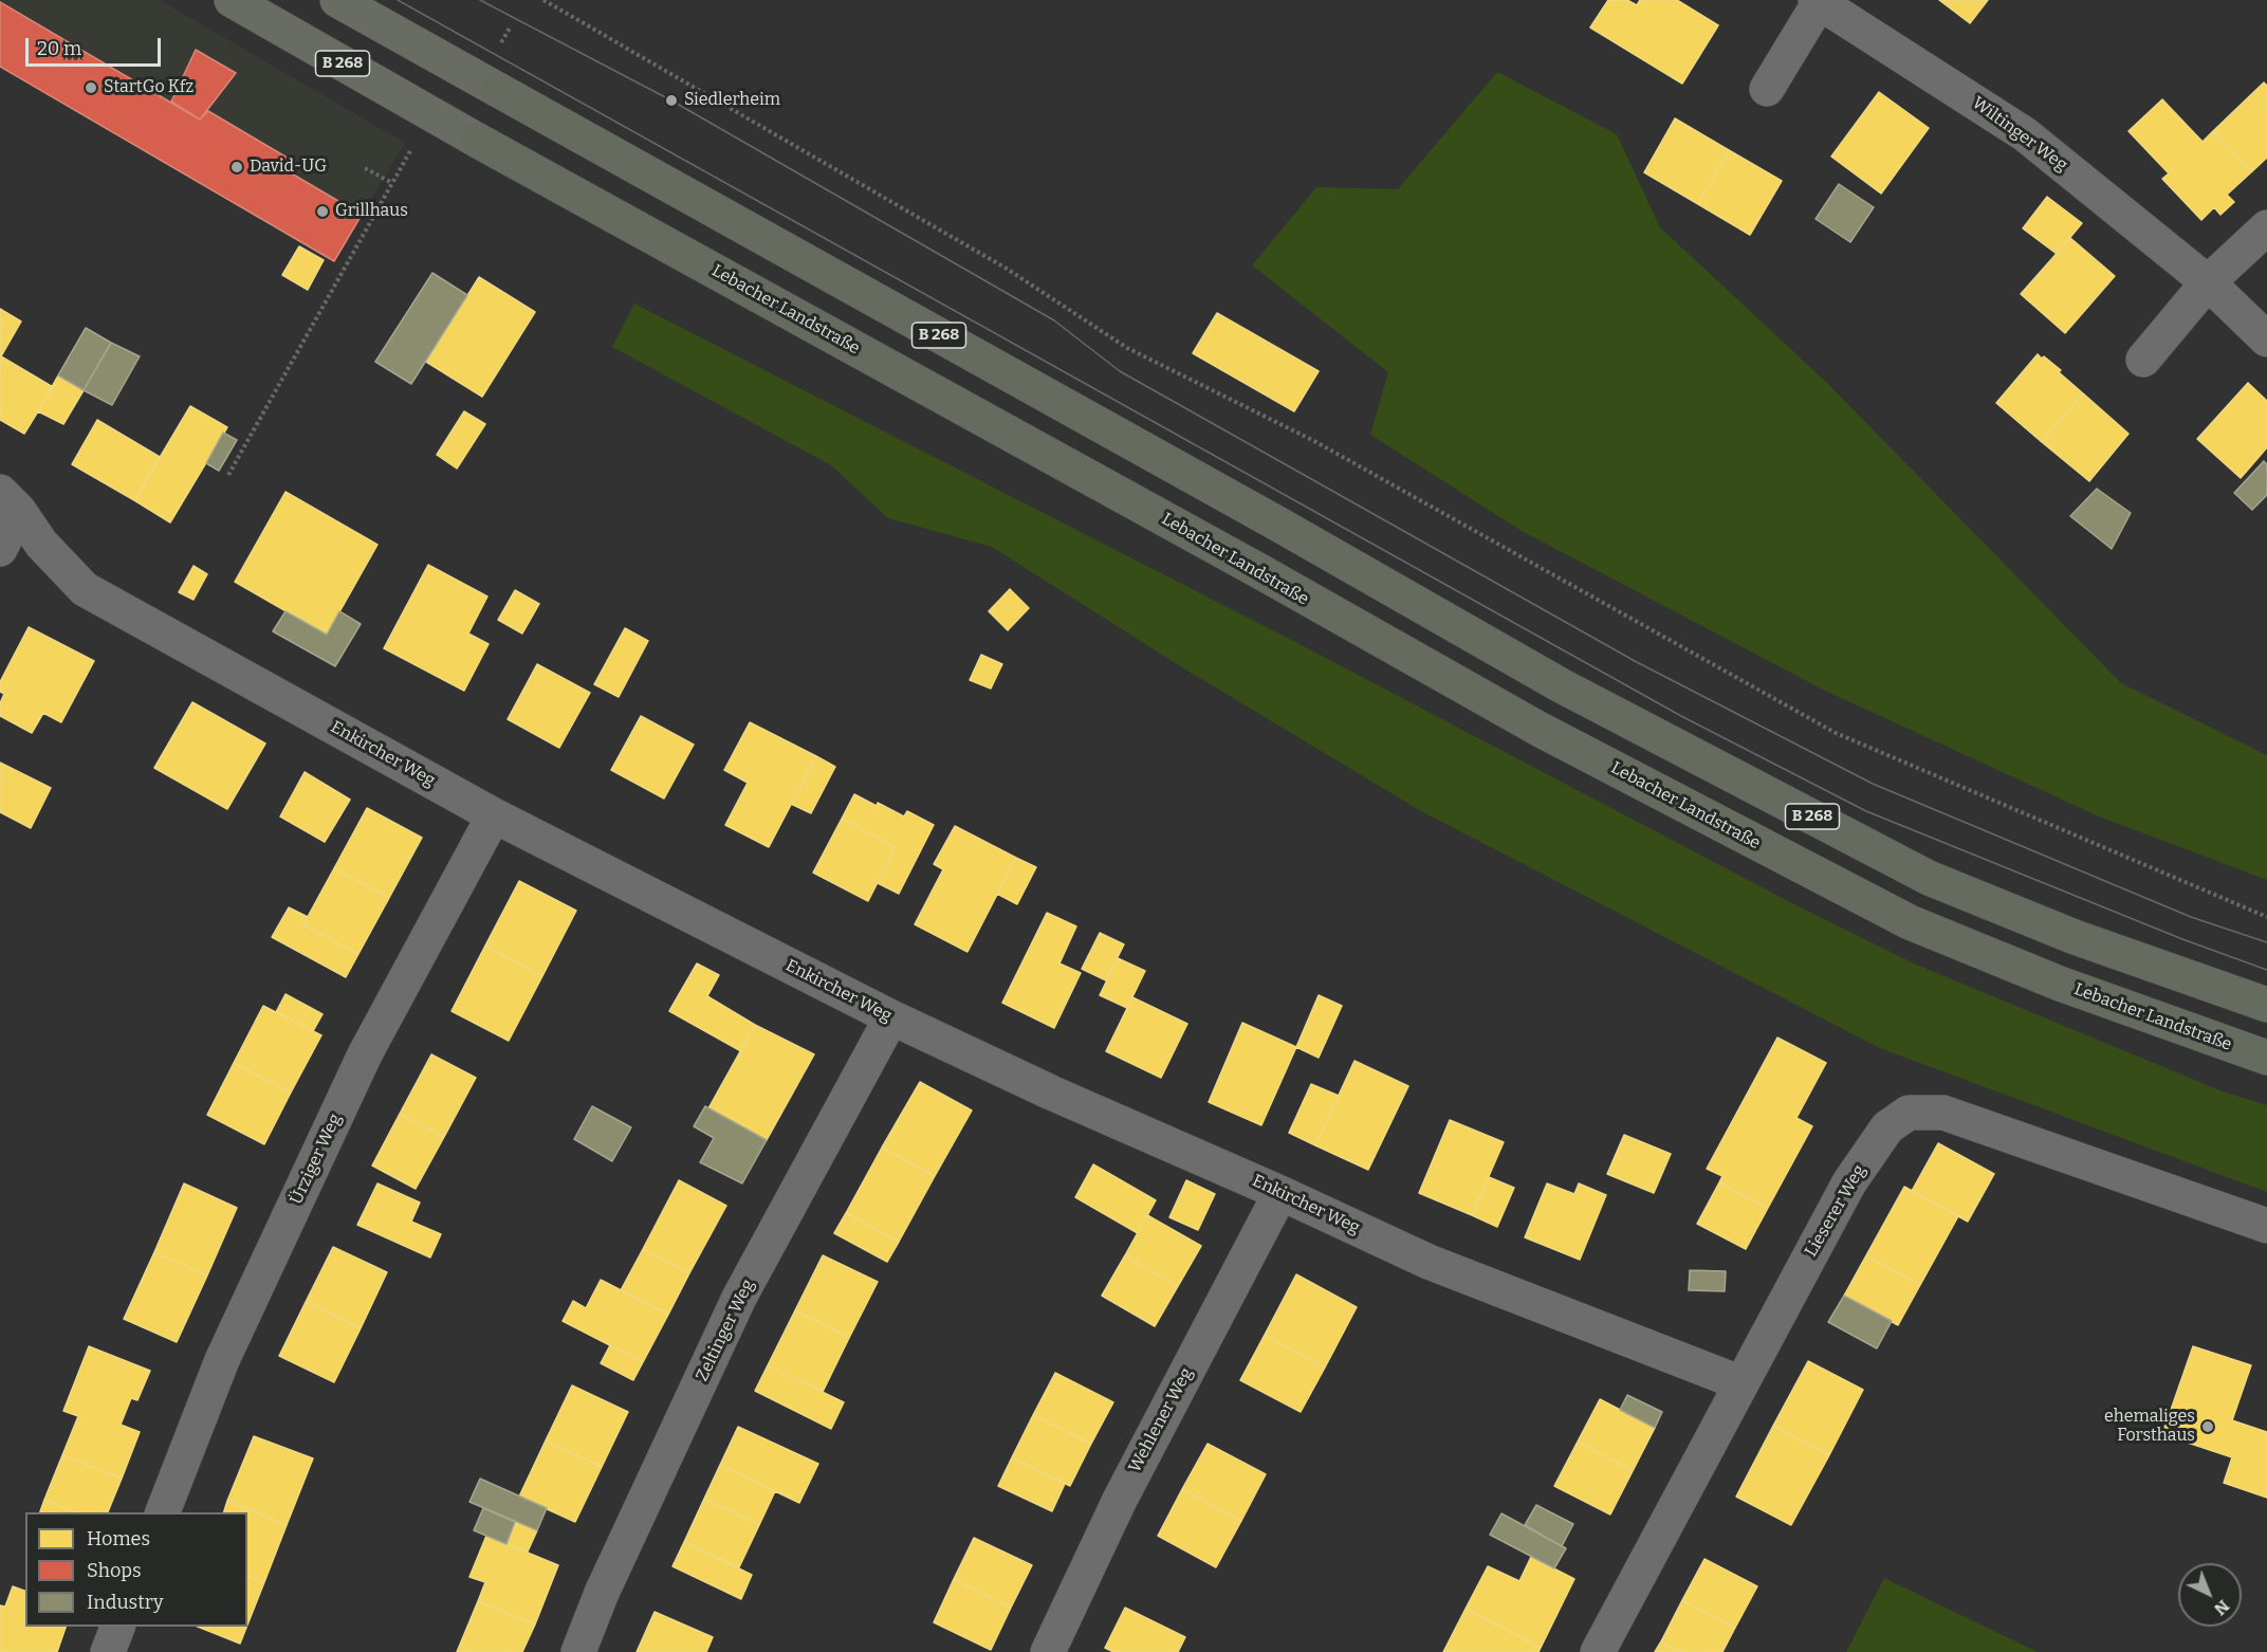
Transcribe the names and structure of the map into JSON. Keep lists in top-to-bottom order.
{
  "streets": {
    "highway": ["B 268", "Lebacher Landstraße"],
    "street": [
      "Wiltinger Weg",
      "Enkircher Weg",
      "Ürziger Weg",
      "Lieserer Weg",
      "Zeltinger Weg",
      "Wehlener Weg"
    ]
  },
  "crossings": [
    ["Enkircher Weg", "Ürziger Weg"],
    ["Enkircher Weg", "Lieserer Weg"],
    ["Enkircher Weg", "Zeltinger Weg"],
    ["Enkircher Weg", "Wehlener Weg"]
  ],
  "places": [
    "StartGo Kfz",
    "Siedlerheim",
    "David-UG",
    "Grillhaus",
    "ehemaliges Forsthaus"
  ],
  "legend": ["Homes", "Shops", "Industry"],
  "scale_bar": "20 m",
  "north": "bottom right"
}
